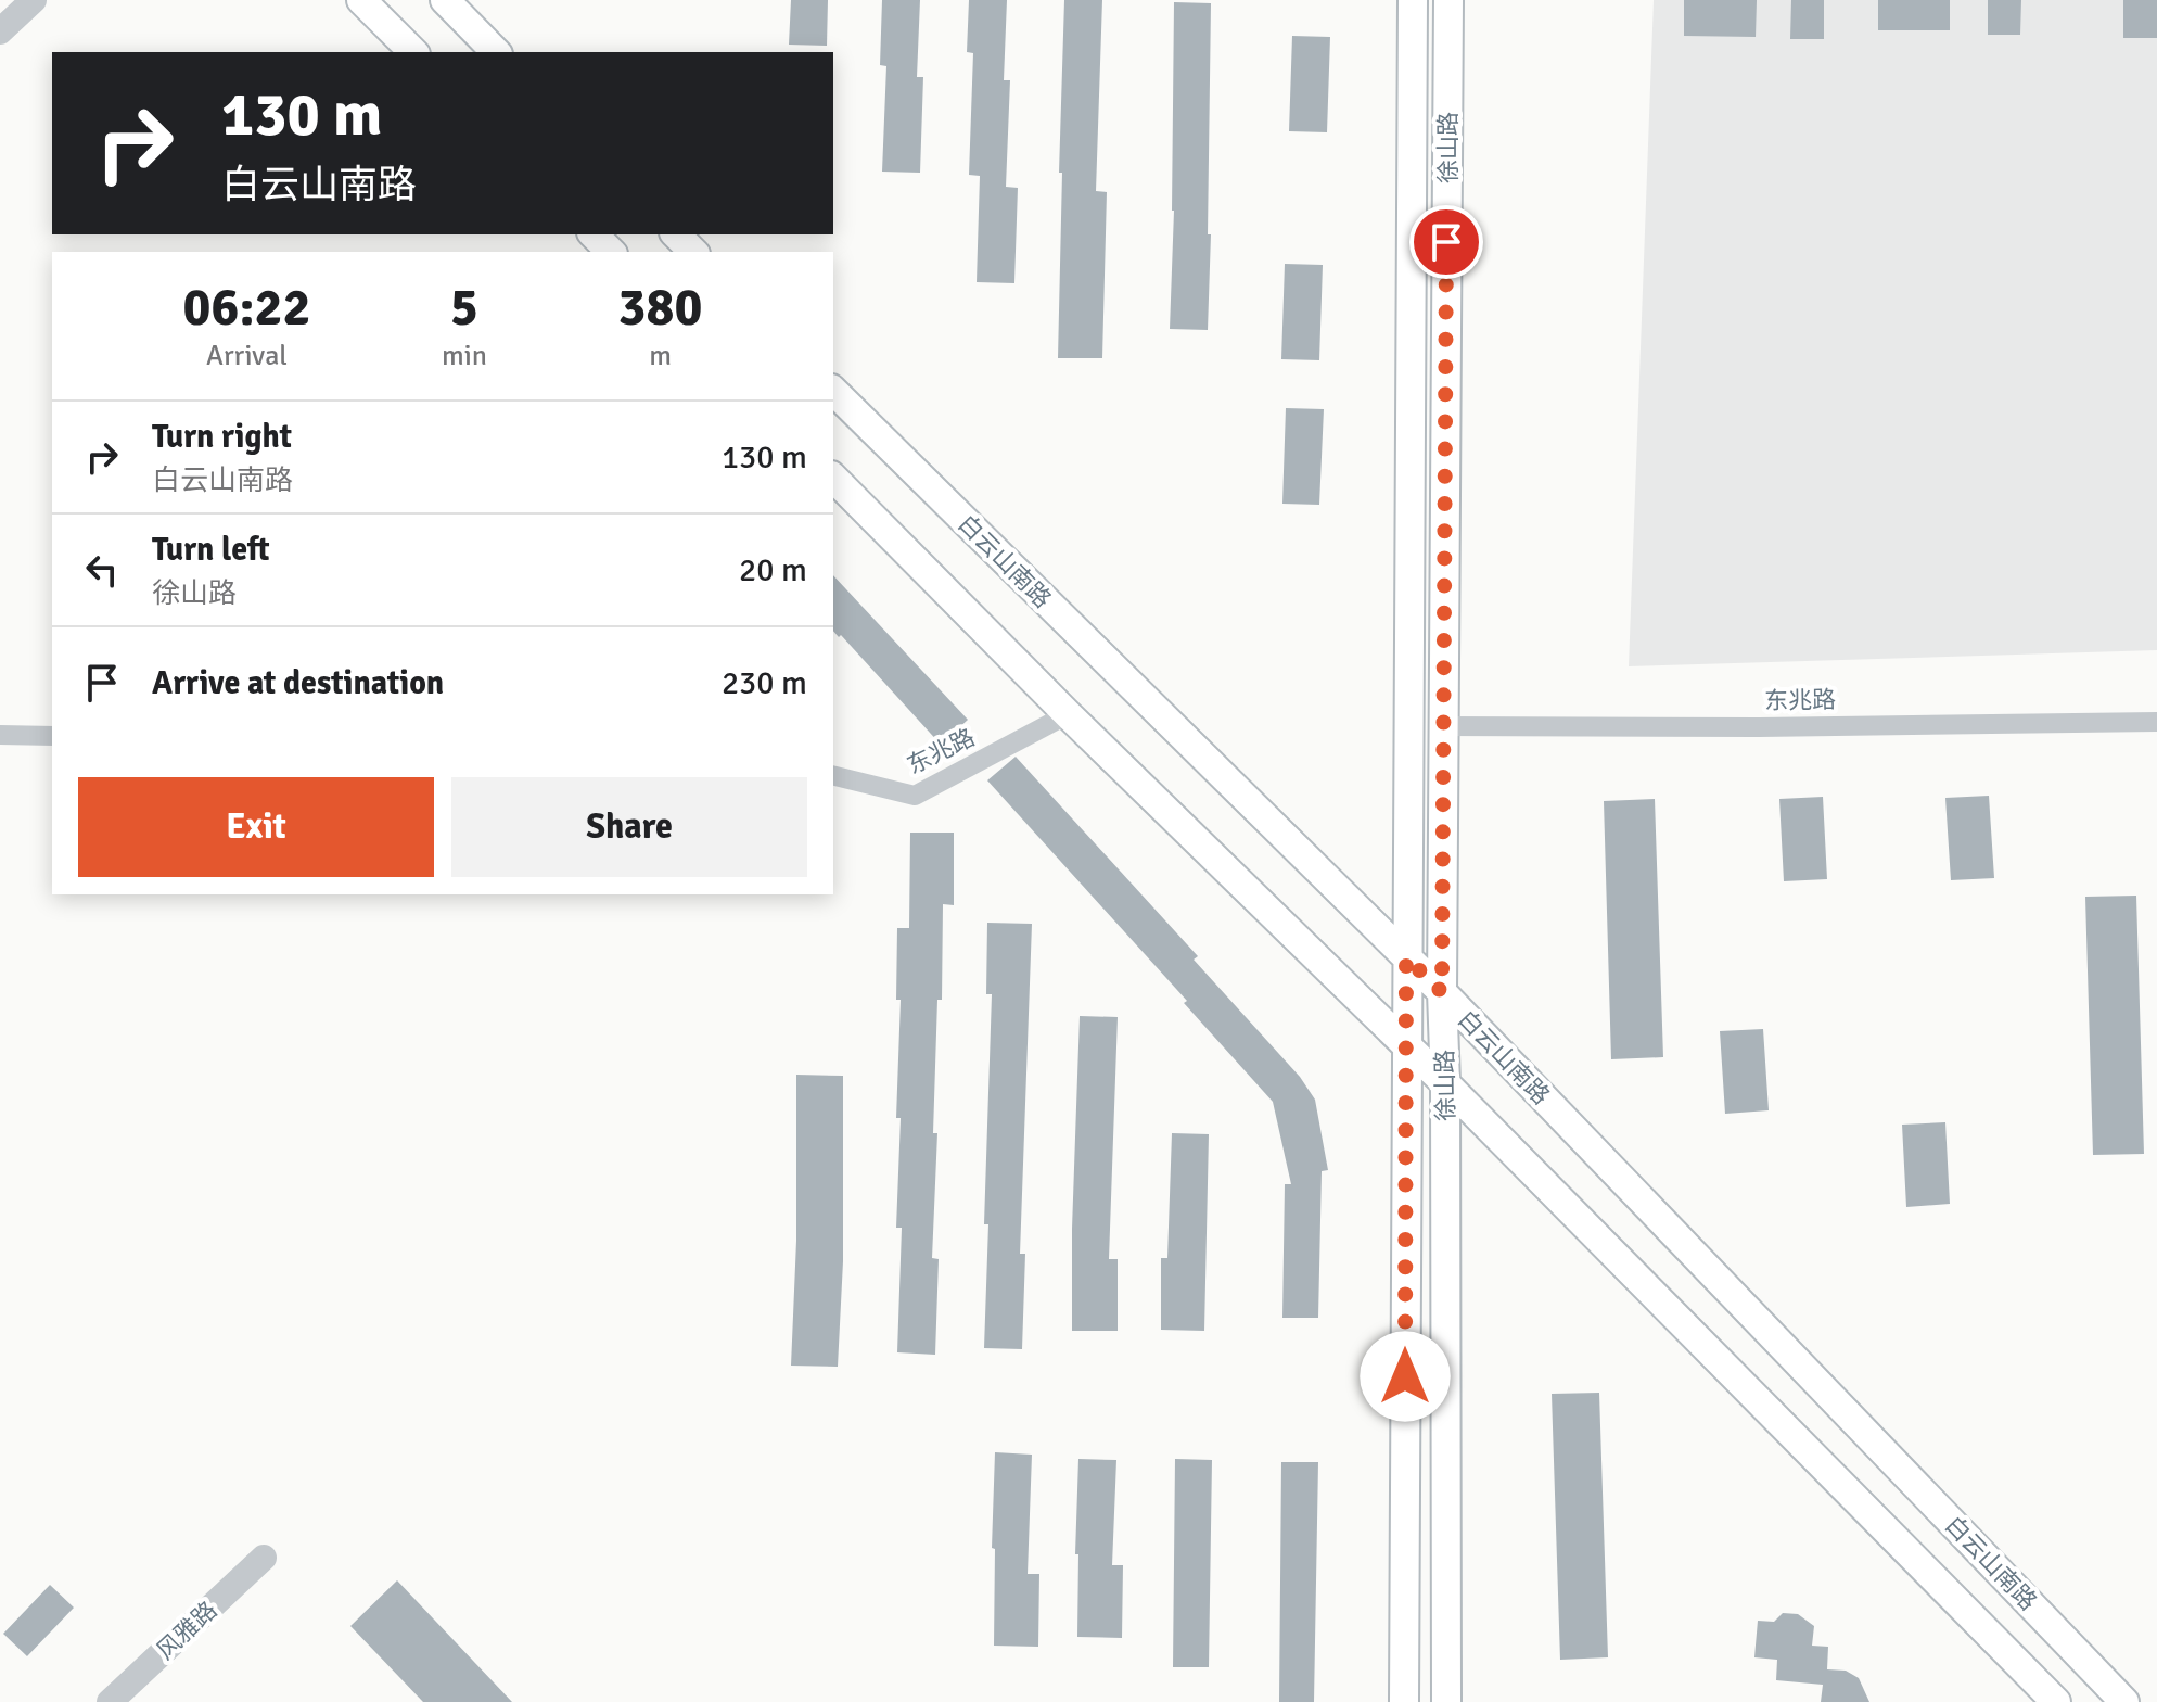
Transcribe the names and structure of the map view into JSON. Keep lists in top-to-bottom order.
{
  "streets": {
    "main road": ["徐山路", "白云山南路"],
    "street": ["东兆路", "风雅路"]
  },
  "crossings": [
    ["徐山路", "白云山南路"],
    ["徐山路", "东兆路"]
  ],
  "page": {
    "turn": ["130 m", "白云山南路"],
    "eta": [
      "06:22",
      "Arrival",
      "5",
      "min",
      "380",
      "m"
    ],
    "list": [
      {
        "name": "Turn right",
        "note": "白云山南路",
        "value": "130 m"
      },
      {
        "name": "Turn left",
        "note": "徐山路",
        "value": "20 m"
      },
      {
        "name": "Arrive at destination",
        "value": "230 m"
      }
    ],
    "buttons": ["Exit", "Share"]
  }
}
